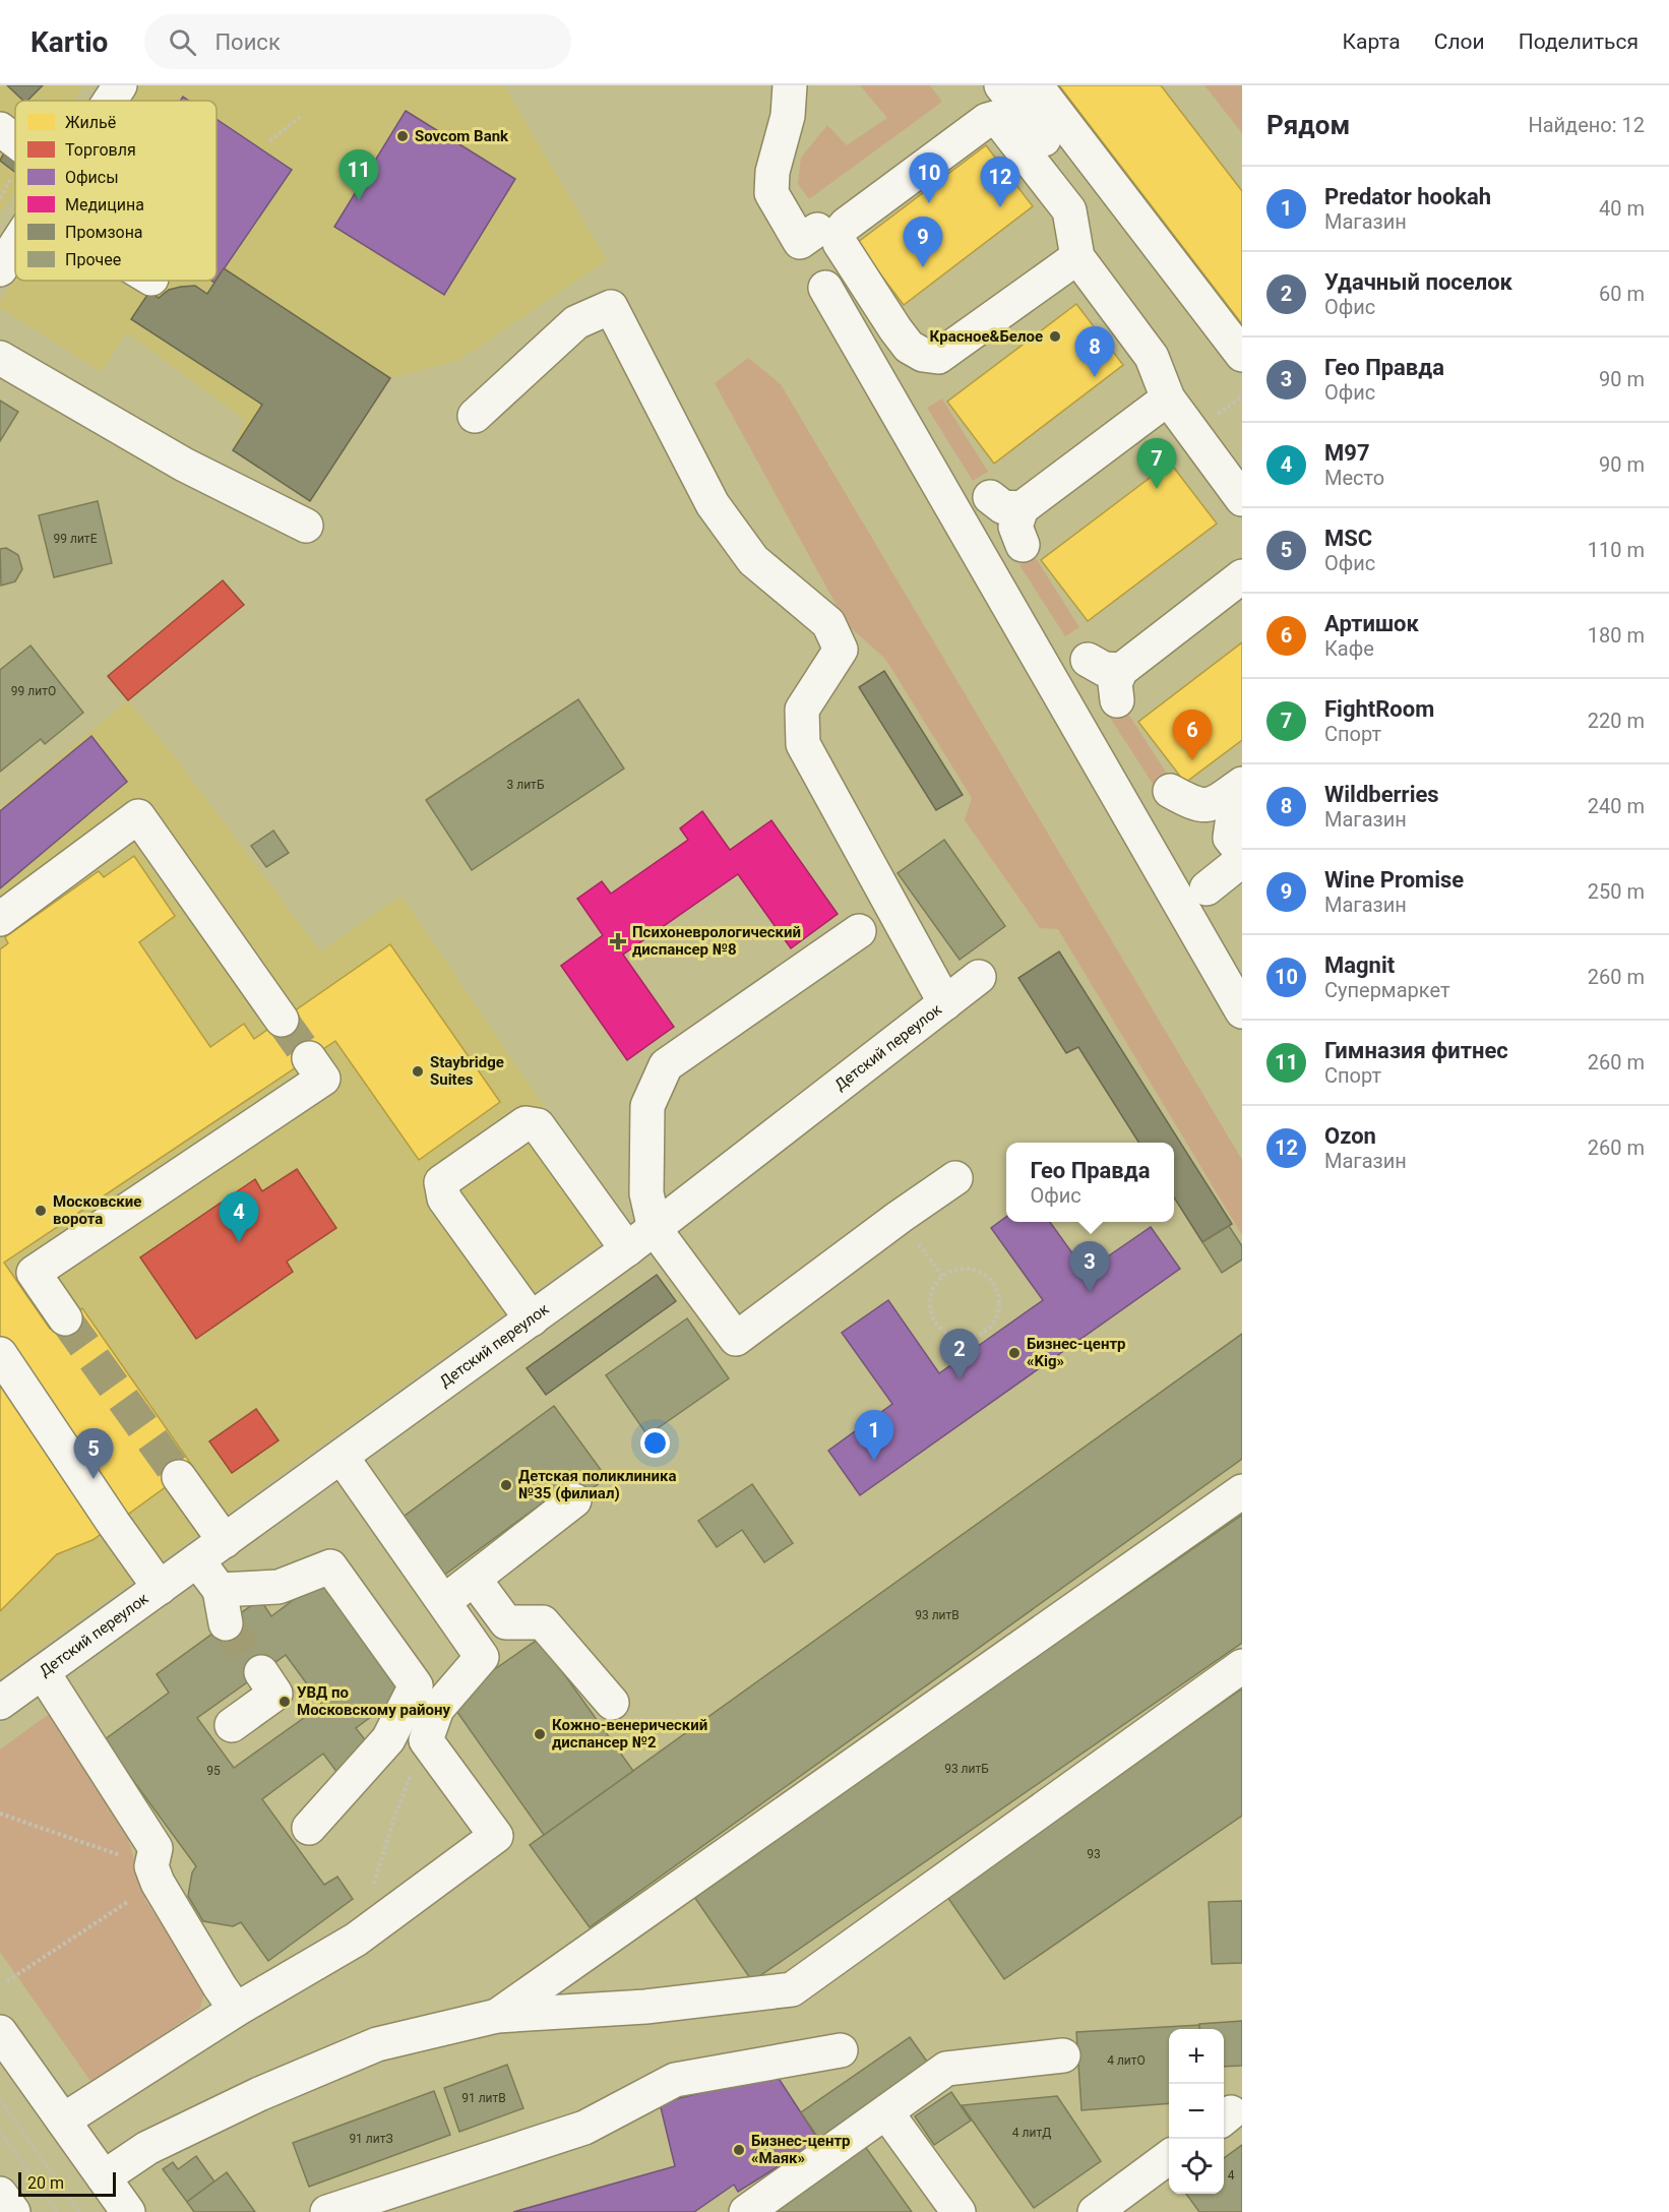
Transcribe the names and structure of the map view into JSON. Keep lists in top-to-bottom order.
{
  "streets": {
    "street": ["Детский переулок"]
  },
  "places": {
    "other": [
      "Sovcom Bank",
      "Красное&Белое",
      "Staybridge Suites",
      "Московские ворота",
      "Бизнес-центр «Kig»",
      "Детская поликлиника №35 (филиал)",
      "УВД по Московскому району",
      "Кожно-венерический диспансер №2",
      "Бизнес-центр «Маяк»"
    ],
    "health": ["Психоневрологический диспансер №8"]
  },
  "house_numbers": [
    "99 литЕ",
    "99 литО",
    "3 литБ",
    "93 литВ",
    "93 литБ",
    "95",
    "93",
    "4 литО",
    "91 литВ",
    "4 литД",
    "91 литЗ",
    "4"
  ],
  "legend": [
    "Жильё",
    "Торговля",
    "Офисы",
    "Медицина",
    "Промзона",
    "Прочее"
  ],
  "scale_bar": "20 m",
  "page": {
    "header": "Kartio",
    "search": "Поиск",
    "nav": ["Карта", "Слои", "Поделиться"],
    "heading": ["Рядом", "Найдено: 12"],
    "pins": [
      "11",
      "10",
      "12",
      "9",
      "8",
      "7",
      "6",
      "4",
      "3",
      "2",
      "1",
      "5"
    ],
    "list": [
      {
        "mark": "1",
        "name": "Predator hookah",
        "note": "Магазин",
        "value": "40 m"
      },
      {
        "mark": "2",
        "name": "Удачный поселок",
        "note": "Офис",
        "value": "60 m"
      },
      {
        "mark": "3",
        "name": "Гео Правда",
        "note": "Офис",
        "value": "90 m"
      },
      {
        "mark": "4",
        "name": "M97",
        "note": "Место",
        "value": "90 m"
      },
      {
        "mark": "5",
        "name": "MSC",
        "note": "Офис",
        "value": "110 m"
      },
      {
        "mark": "6",
        "name": "Артишок",
        "note": "Кафе",
        "value": "180 m"
      },
      {
        "mark": "7",
        "name": "FightRoom",
        "note": "Спорт",
        "value": "220 m"
      },
      {
        "mark": "8",
        "name": "Wildberries",
        "note": "Магазин",
        "value": "240 m"
      },
      {
        "mark": "9",
        "name": "Wine Promise",
        "note": "Магазин",
        "value": "250 m"
      },
      {
        "mark": "10",
        "name": "Magnit",
        "note": "Супермаркет",
        "value": "260 m"
      },
      {
        "mark": "11",
        "name": "Гимназия фитнес",
        "note": "Спорт",
        "value": "260 m"
      },
      {
        "mark": "12",
        "name": "Ozon",
        "note": "Магазин",
        "value": "260 m"
      }
    ],
    "popup": ["Гео Правда", "Офис"],
    "map_buttons": ["+", "−"],
    "scale": "20 m"
  }
}
